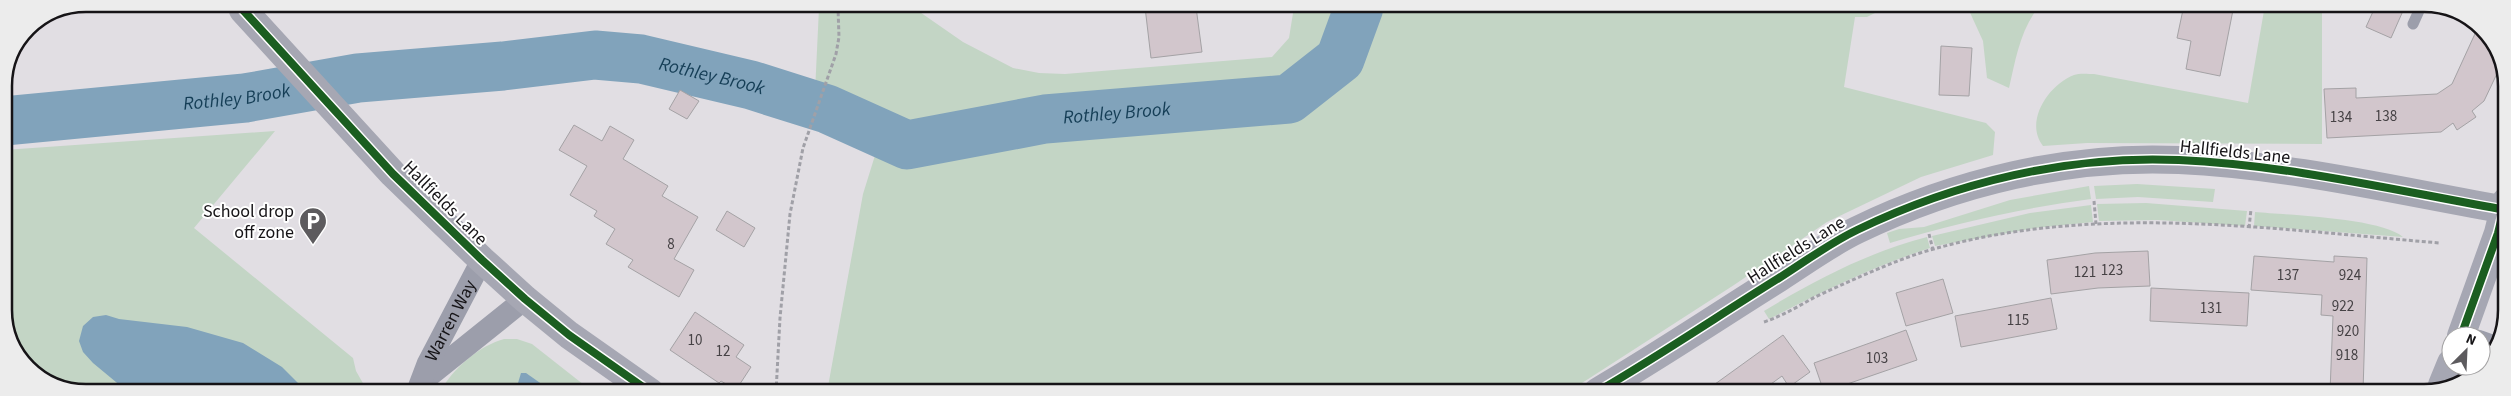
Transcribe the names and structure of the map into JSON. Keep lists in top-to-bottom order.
{
  "streets": {
    "street": ["Hallfields Lane", "Warren Way"]
  },
  "crossings": [
    ["Hallfields Lane", "Warren Way"]
  ],
  "water": ["Rothley Brook"],
  "places": {
    "parking": ["School drop off zone"]
  },
  "house_numbers": [
    "138",
    "134",
    "8",
    "123",
    "121",
    "137",
    "924",
    "922",
    "131",
    "115",
    "920",
    "10",
    "12",
    "918",
    "103"
  ],
  "north": "top right"
}
